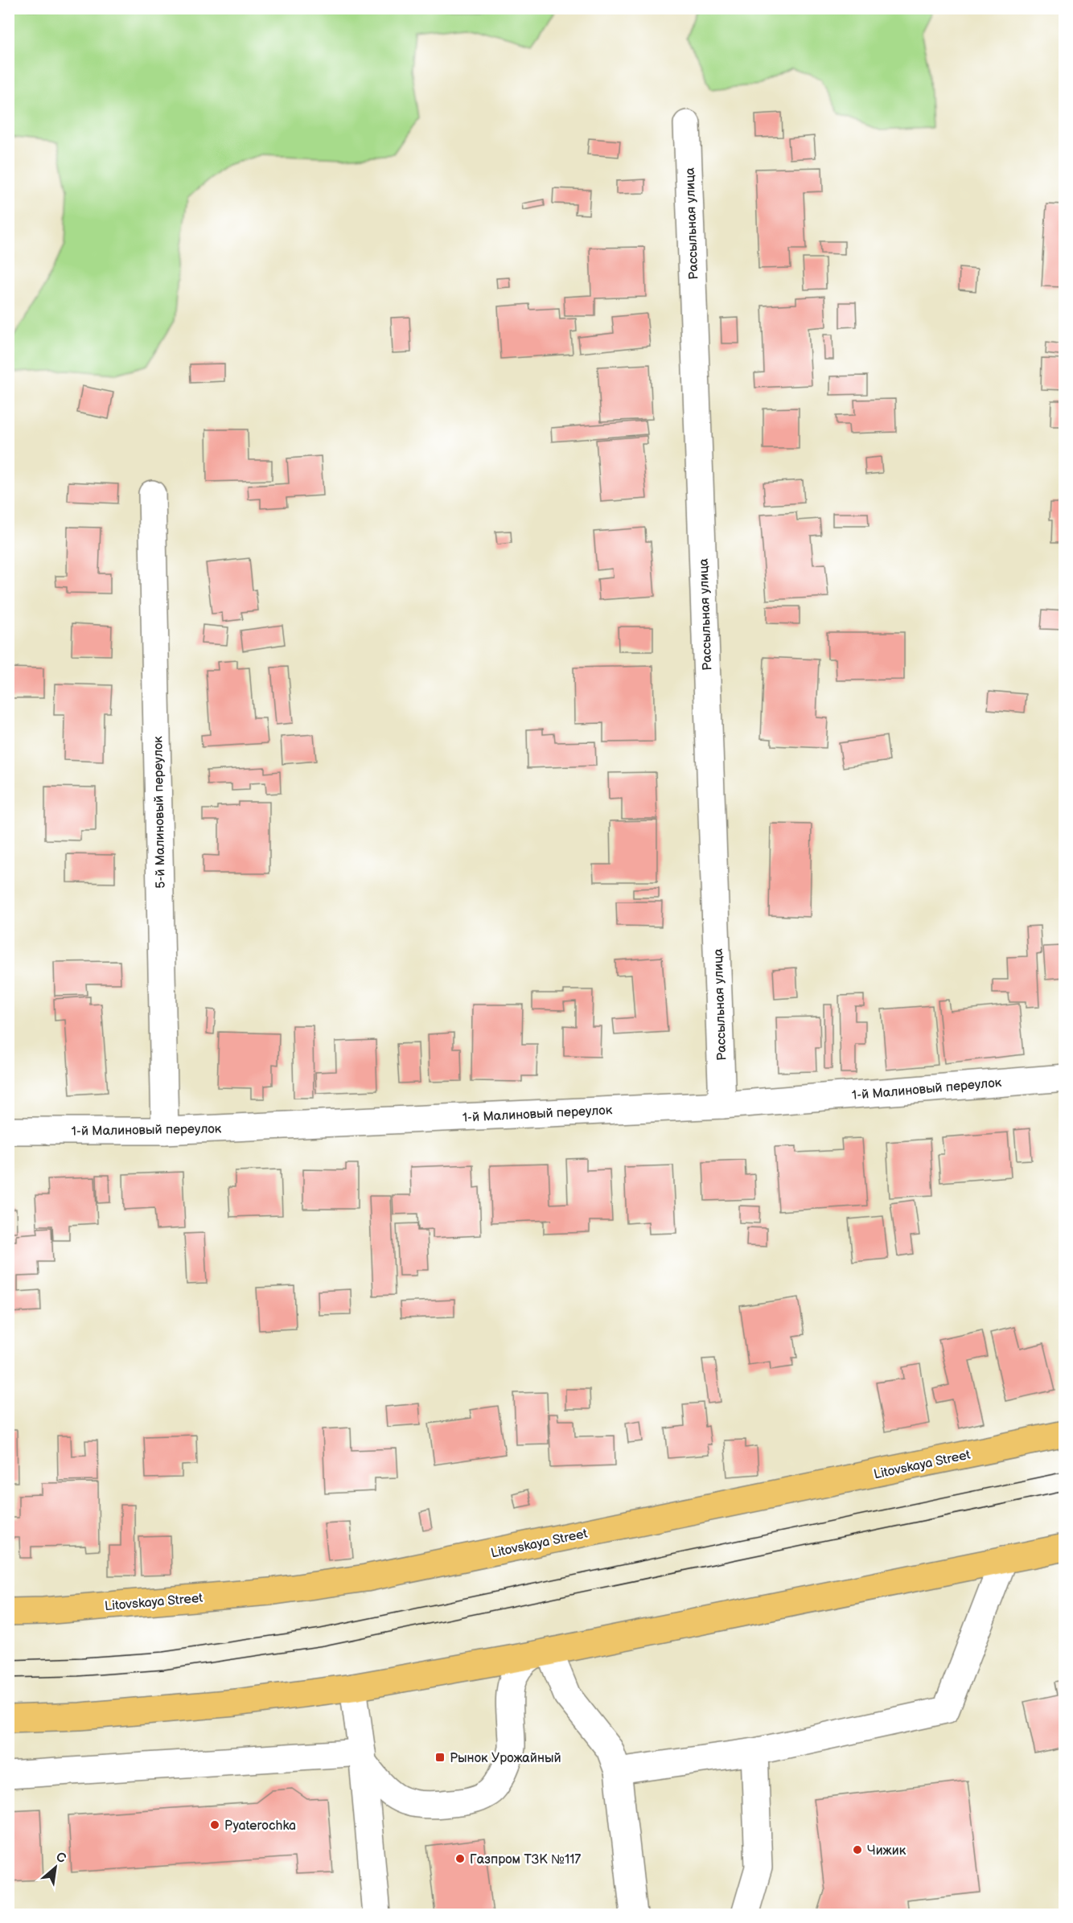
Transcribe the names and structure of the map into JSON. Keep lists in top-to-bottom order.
{
  "streets": {
    "main road": ["Litovskaya Street"],
    "street": ["Рассыльная улица", "5-й Малиновый переулок", "1-й Малиновый переулок"]
  },
  "crossings": [
    ["Рассыльная улица", "1-й Малиновый переулок"],
    ["5-й Малиновый переулок", "1-й Малиновый переулок"]
  ],
  "places": {
    "transit": ["Рынок Урожайный"],
    "other": ["Pyaterochka", "Чижик", "Газпром ТЗК №117"]
  },
  "north": "top right"
}
